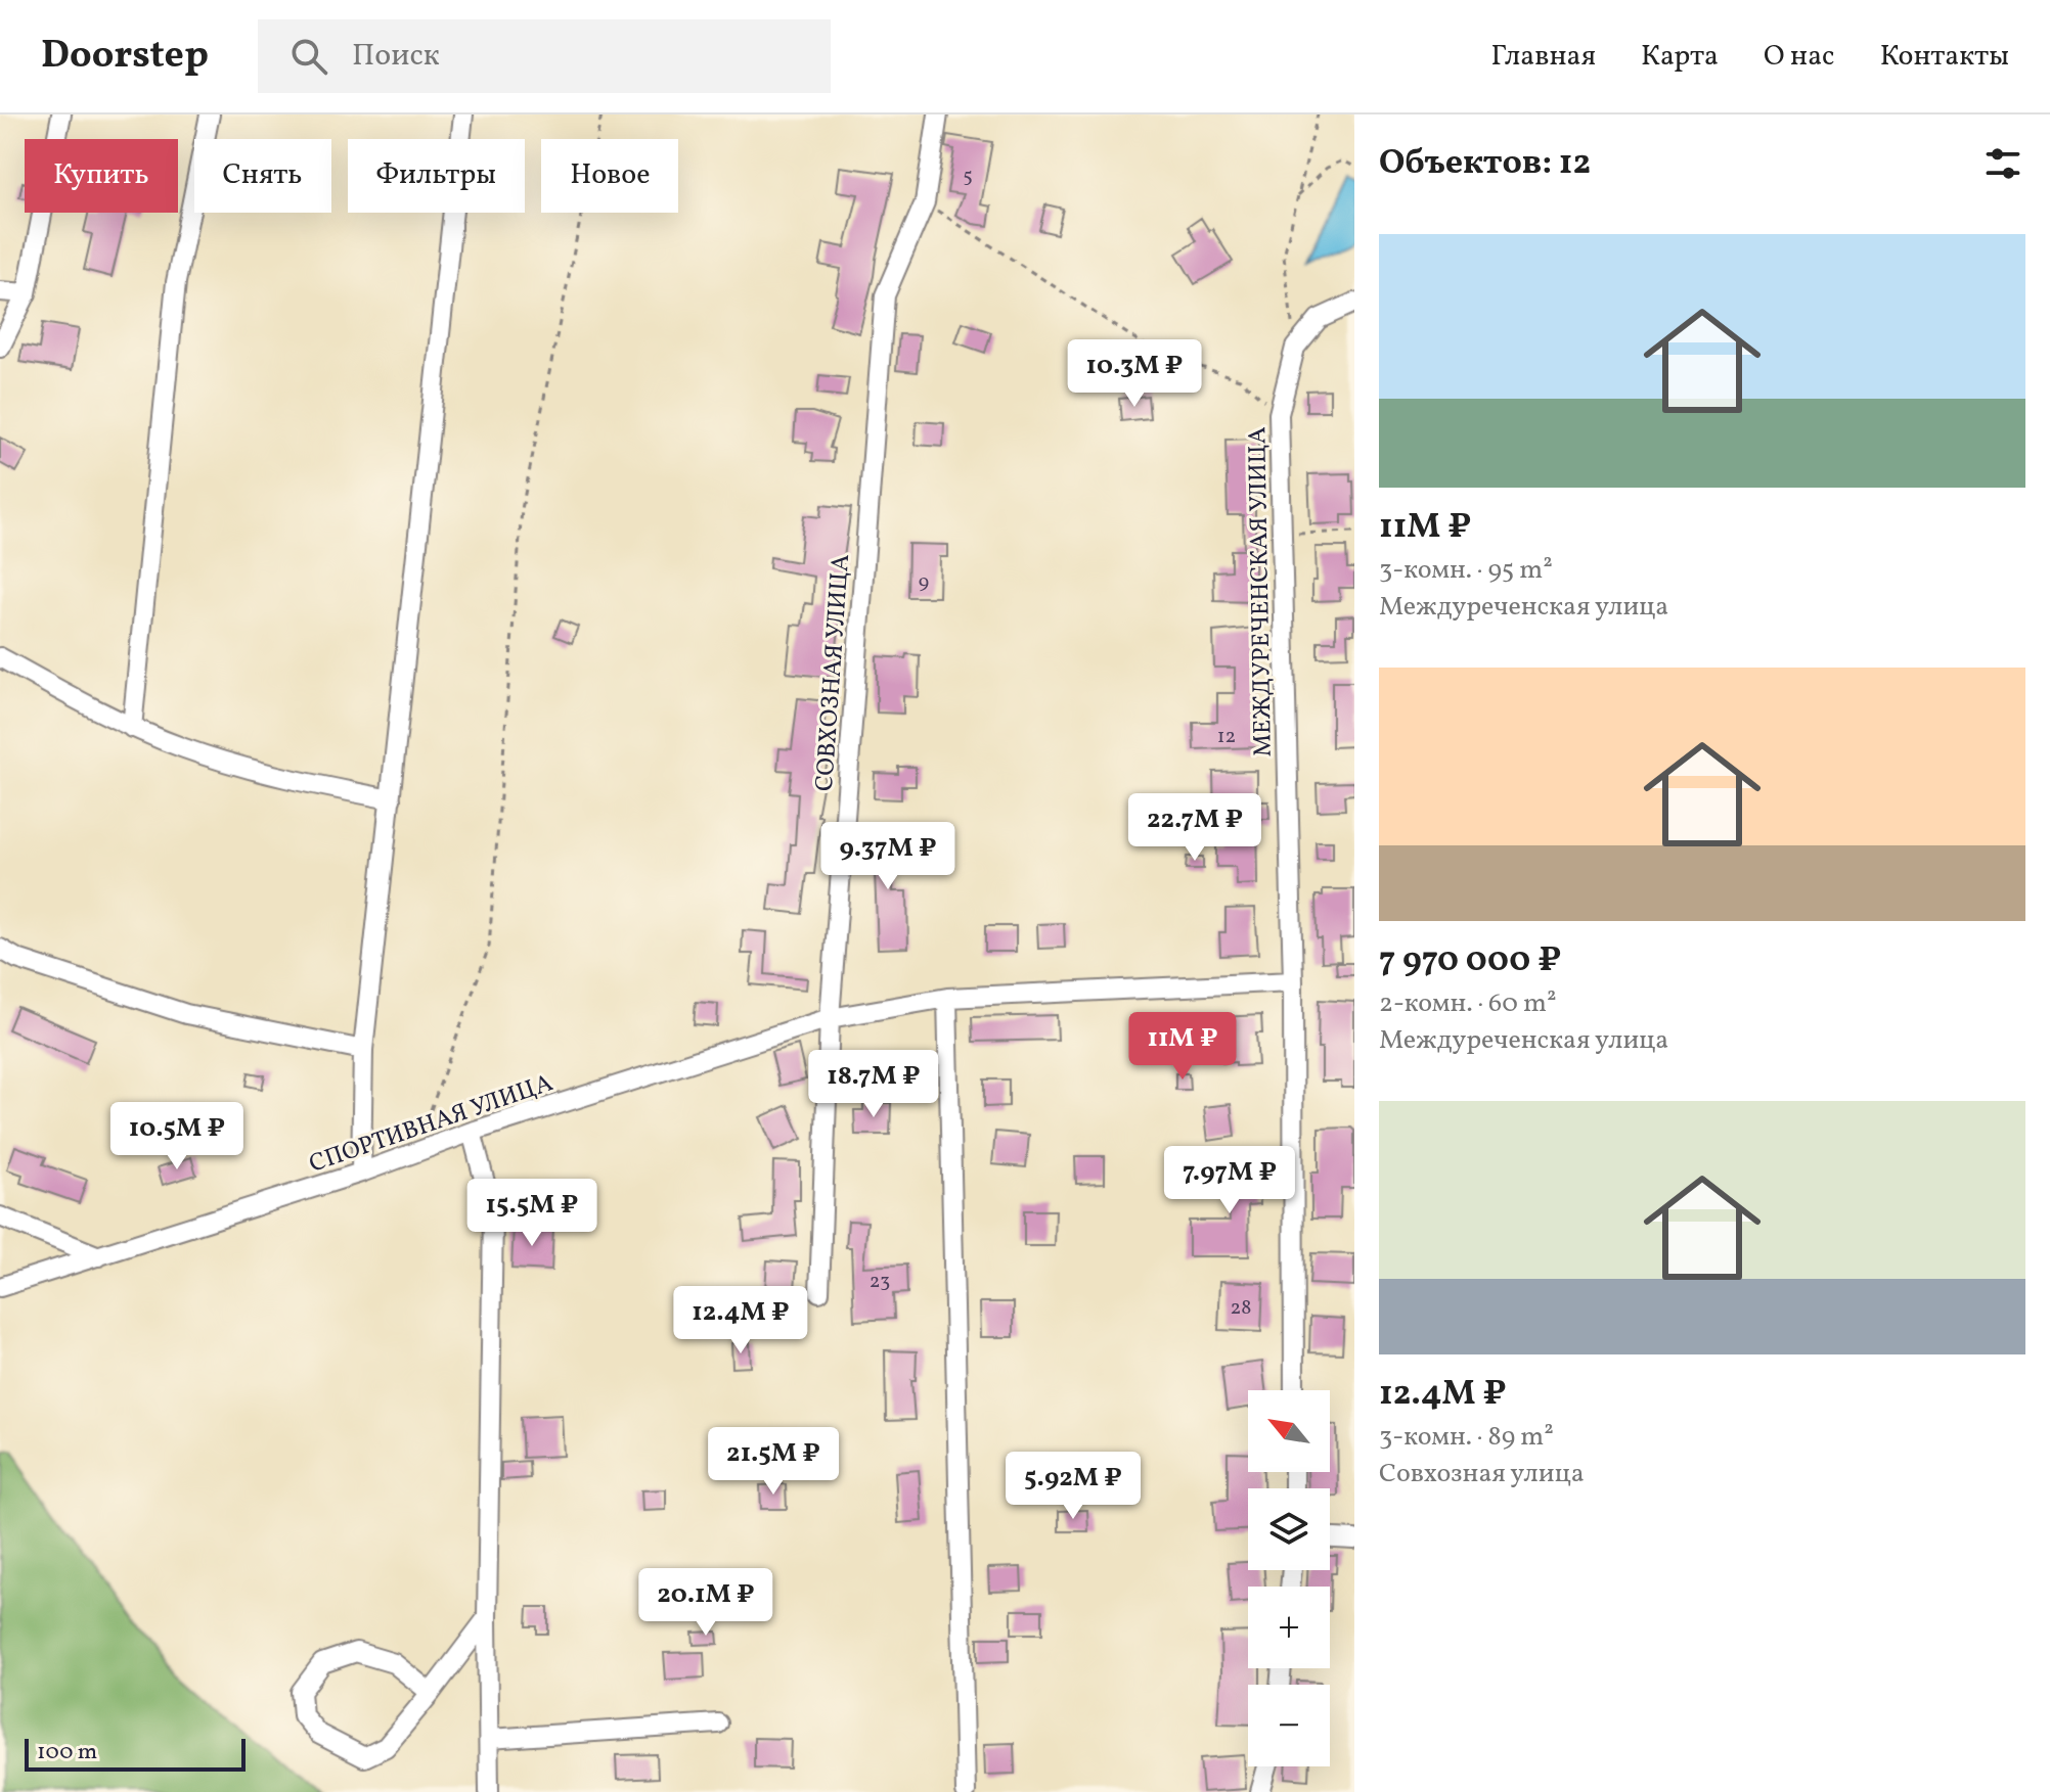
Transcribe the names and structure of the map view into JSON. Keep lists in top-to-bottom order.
{
  "streets": {
    "street": ["МЕЖДУРЕЧЕНСКАЯ УЛИЦА", "СОВХОЗНАЯ УЛИЦА", "СПОРТИВНАЯ УЛИЦА"]
  },
  "crossings": [
    ["МЕЖДУРЕЧЕНСКАЯ УЛИЦА", "СПОРТИВНАЯ УЛИЦА"],
    ["СОВХОЗНАЯ УЛИЦА", "СПОРТИВНАЯ УЛИЦА"]
  ],
  "house_numbers": [
    "5",
    "9",
    "12",
    "23",
    "28"
  ],
  "scale_bar": "100 m",
  "north": "top left",
  "page": {
    "header": "Doorstep",
    "search": "Поиск",
    "nav": [
      "Главная",
      "Карта",
      "О нас",
      "Контакты"
    ],
    "heading": "Объектов: 12",
    "chip": [
      "Купить",
      "Снять",
      "Фильтры",
      "Новое"
    ],
    "list": [
      {
        "name": "11M ₽",
        "note": "3-комн. · 95 m² · Междуреченская улица"
      },
      {
        "name": "7 970 000 ₽",
        "note": "2-комн. · 60 m² · Междуреченская улица"
      },
      {
        "name": "12.4M ₽",
        "note": "3-комн. · 89 m² · Совхозная улица"
      }
    ],
    "price": [
      "10.3M ₽",
      "22.7M ₽",
      "9.37M ₽",
      "11M ₽",
      "18.7M ₽",
      "10.5M ₽",
      "7.97M ₽",
      "15.5M ₽",
      "12.4M ₽",
      "21.5M ₽",
      "5.92M ₽",
      "20.1M ₽"
    ],
    "map_buttons": ["+", "−"],
    "scale": "100 m"
  }
}
